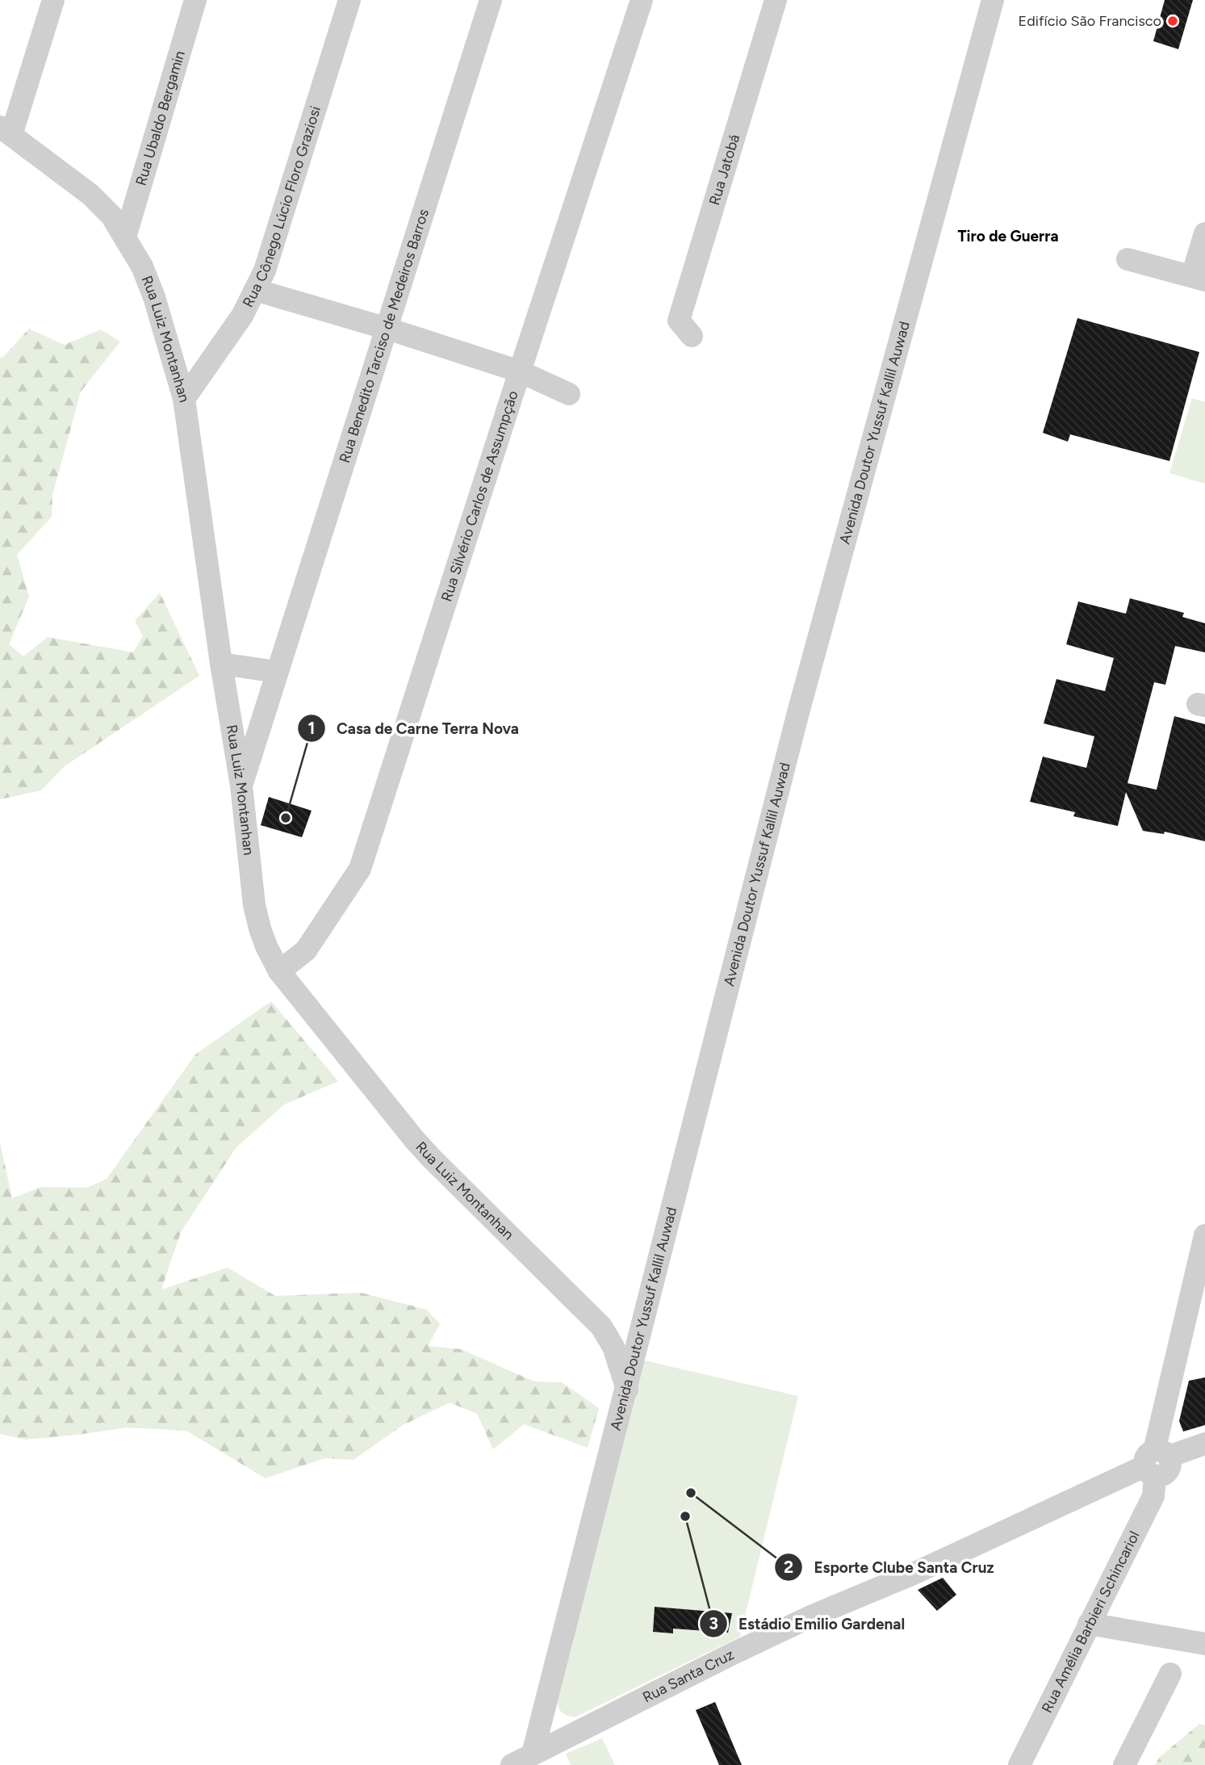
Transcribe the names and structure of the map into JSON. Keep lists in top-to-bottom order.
{
  "streets": {
    "street": [
      "Rua Ubaldo Bergamin",
      "Rua Jatobá",
      "Rua Cônego Lúcio Floro Graziosi",
      "Rua Benedito Tarciso de Medeiros Barros",
      "Rua Luiz Montanhan",
      "Avenida Doutor Yussuf Kallil Auwad",
      "Rua Silvério Carlos de Assumpção",
      "Rua Amélia Barbieri Schincariol",
      "Rua Santa Cruz"
    ]
  },
  "crossings": [
    ["Rua Ubaldo Bergamin", "Rua Luiz Montanhan"],
    ["Rua Cônego Lúcio Floro Graziosi", "Rua Luiz Montanhan"],
    ["Rua Benedito Tarciso de Medeiros Barros", "Rua Luiz Montanhan"],
    ["Rua Luiz Montanhan", "Avenida Doutor Yussuf Kallil Auwad"],
    ["Rua Luiz Montanhan", "Rua Silvério Carlos de Assumpção"],
    ["Avenida Doutor Yussuf Kallil Auwad", "Rua Santa Cruz"],
    ["Rua Amélia Barbieri Schincariol", "Rua Santa Cruz"]
  ],
  "districts": ["Tiro de Guerra"],
  "places": [
    "Edifício São Francisco",
    "Casa de Carne Terra Nova",
    "Esporte Clube Santa Cruz",
    "Estádio Emilio Gardenal"
  ]
}
